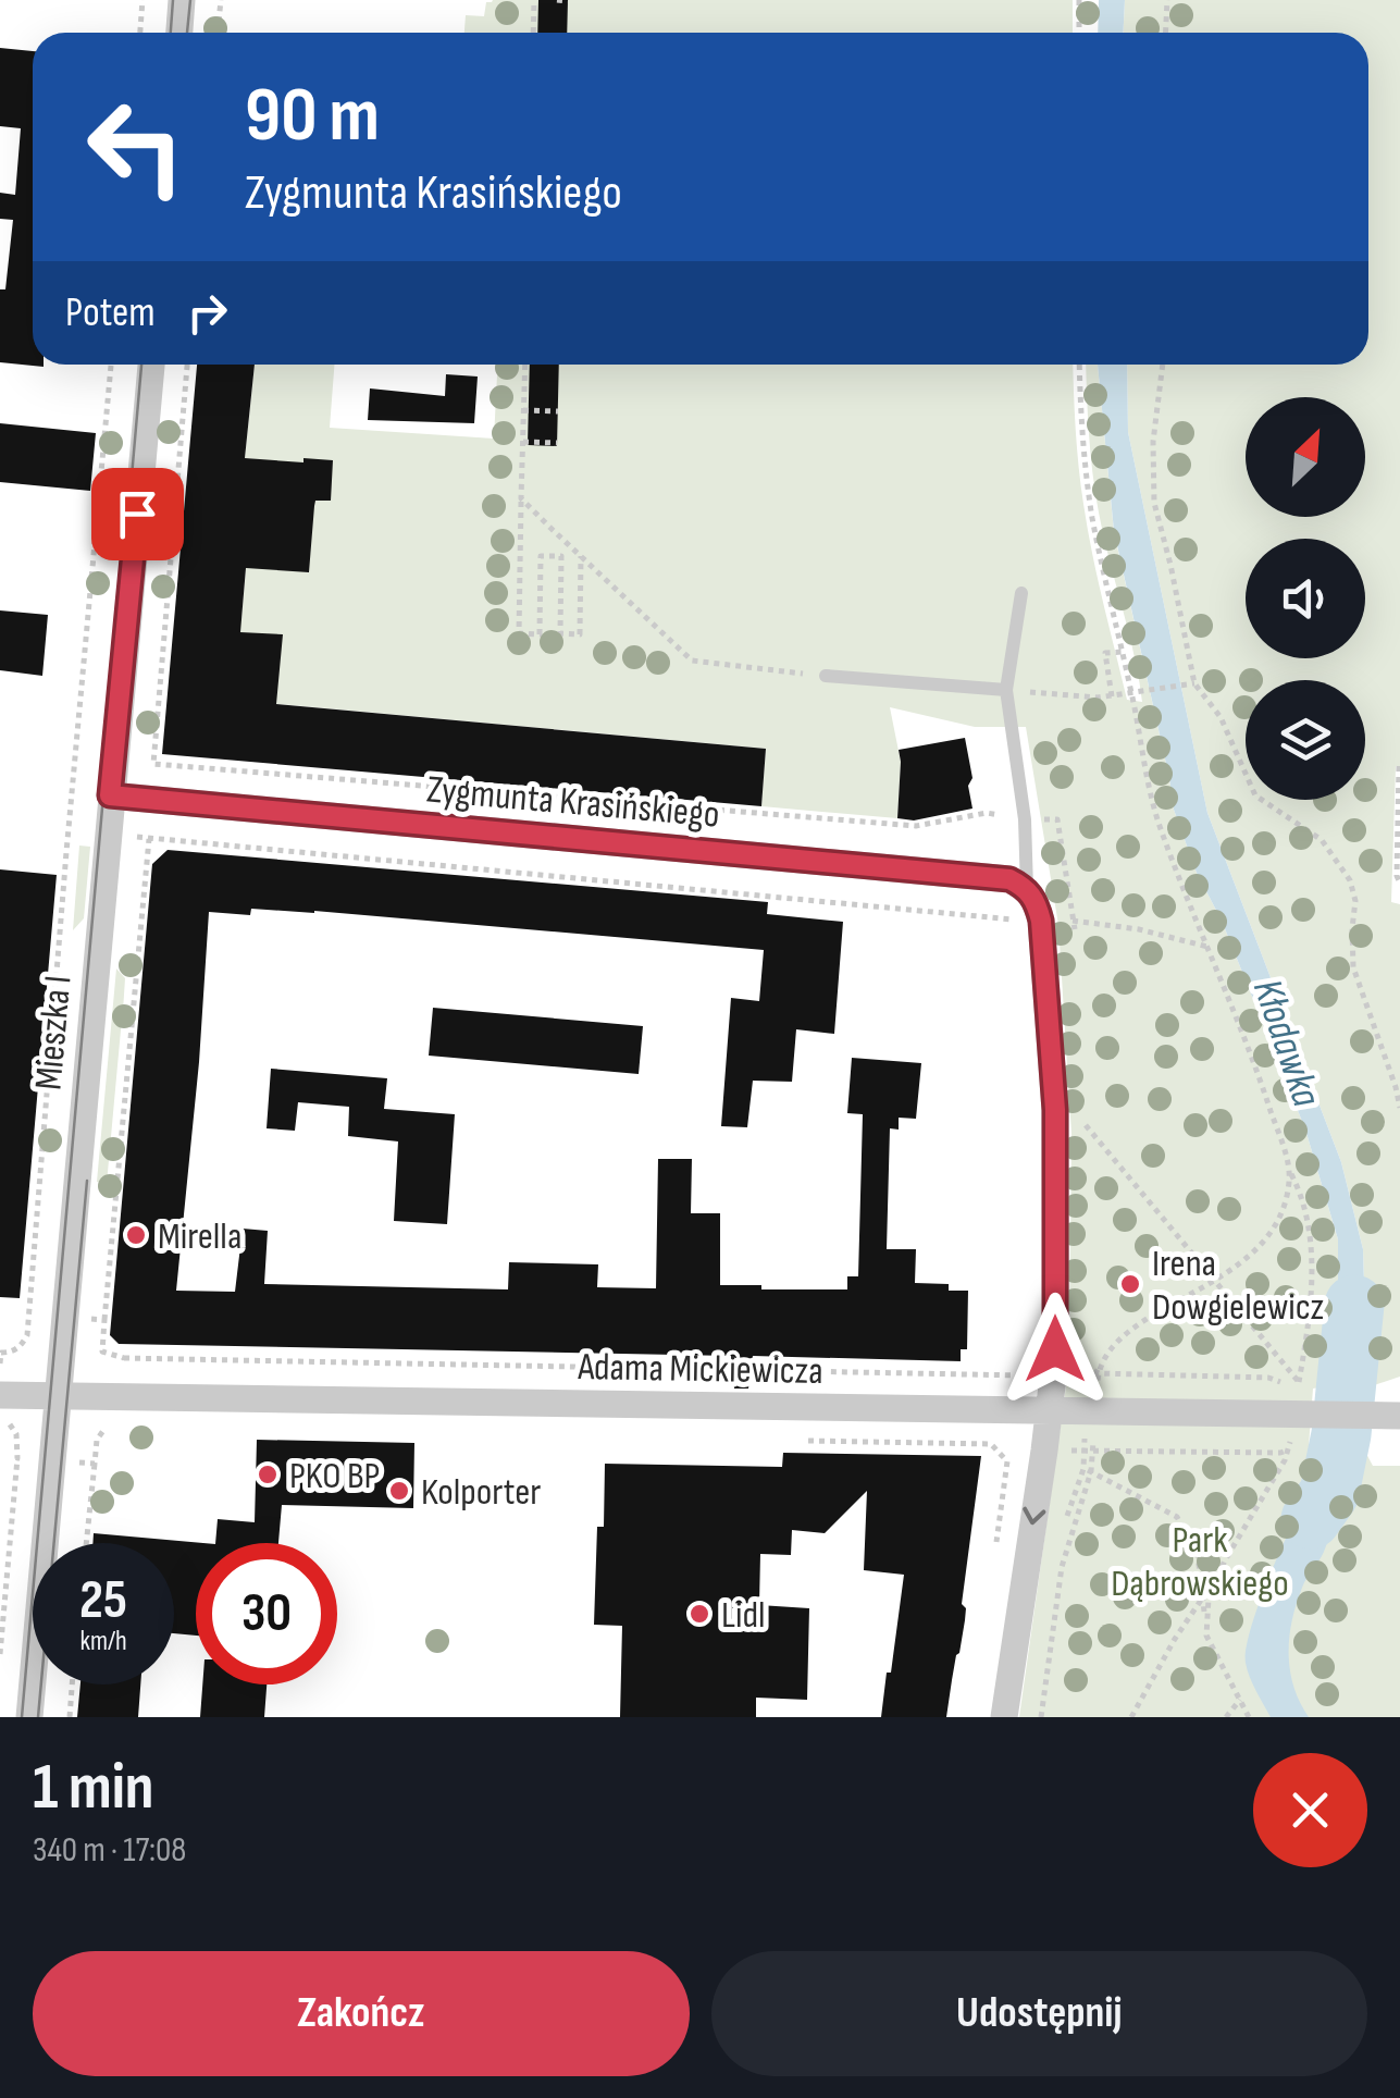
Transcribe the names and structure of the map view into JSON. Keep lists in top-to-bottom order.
{
  "streets": {
    "street": ["Zygmunta Krasińskiego", "Mieszka I", "Adama Mickiewicza"]
  },
  "crossings": [
    ["Zygmunta Krasińskiego", "Mieszka I"],
    ["Mieszka I", "Adama Mickiewicza"]
  ],
  "water": ["Kłodawka"],
  "parks": ["Park Dąbrowskiego"],
  "places": [
    "Mirella",
    "Irena Dowgielewicz",
    "PKO BP",
    "Kolporter",
    "Lidl"
  ],
  "north": "top right",
  "page": {
    "turn": ["90 m", "Zygmunta Krasińskiego"],
    "then": "Potem",
    "speed": "25 km/h",
    "limit": "30",
    "heading": ["1 min", "340 m · 17:08"],
    "buttons": ["Zakończ", "Udostępnij"]
  }
}
